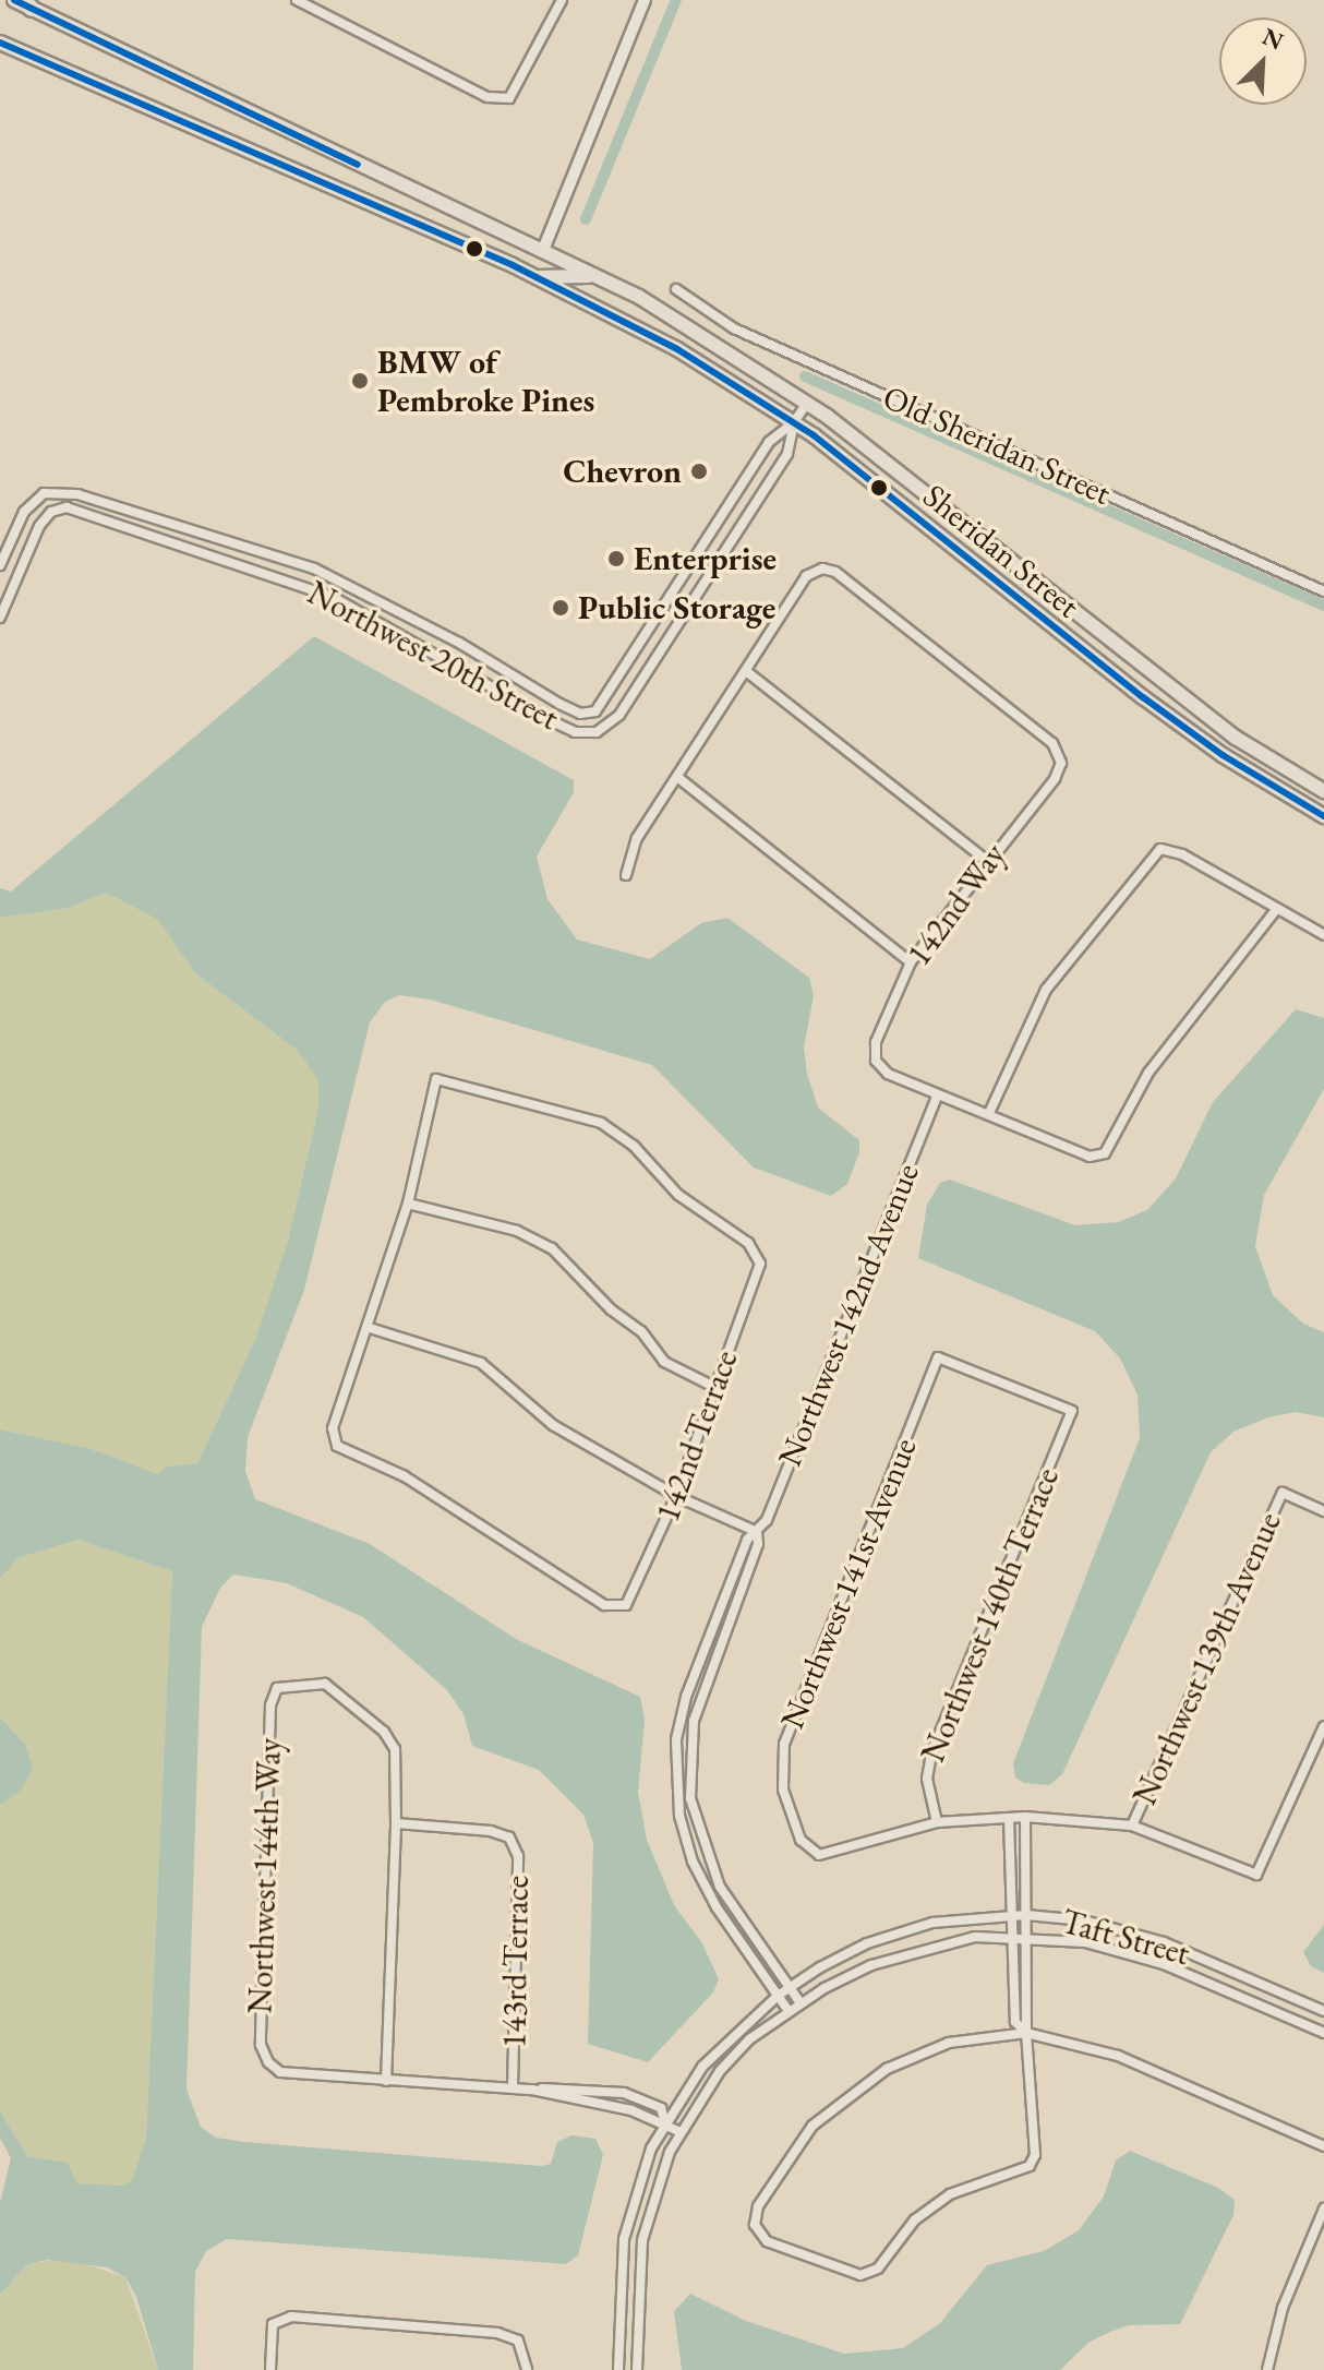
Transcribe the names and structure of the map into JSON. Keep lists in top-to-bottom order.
{
  "streets": {
    "main road": ["Sheridan Street"],
    "street": [
      "Old Sheridan Street",
      "Northwest 20th Street",
      "142nd Way",
      "Northwest 142nd Avenue",
      "142nd Terrace",
      "Northwest 141st Avenue",
      "Northwest 140th Terrace",
      "Northwest 139th Avenue",
      "Northwest 144th Way",
      "Taft Street",
      "143rd Terrace"
    ]
  },
  "crossings": [
    ["Sheridan Street", "Northwest 20th Street"],
    ["142nd Way", "Northwest 142nd Avenue"],
    ["Northwest 142nd Avenue", "Taft Street"],
    ["Northwest 141st Avenue", "Northwest 140th Terrace"],
    ["Northwest 144th Way", "143rd Terrace"]
  ],
  "places": [
    "BMW of Pembroke Pines",
    "Chevron",
    "Enterprise",
    "Public Storage"
  ],
  "north": "top right"
}
